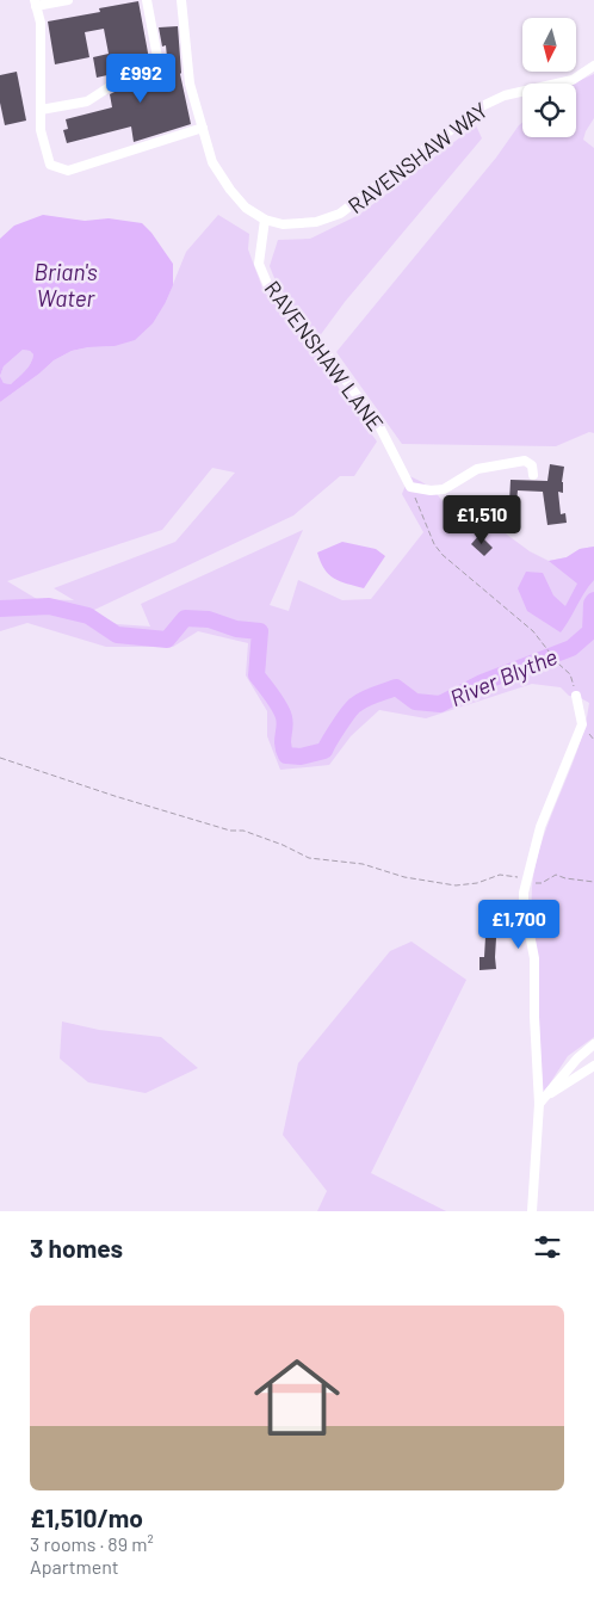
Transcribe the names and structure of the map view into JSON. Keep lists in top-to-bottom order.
{
  "streets": {
    "street": ["RAVENSHAW WAY", "RAVENSHAW LANE"]
  },
  "crossings": [
    ["RAVENSHAW WAY", "RAVENSHAW LANE"]
  ],
  "water": ["Brian's Water", "River Blythe"],
  "north": "bottom",
  "page": {
    "price": ["£992", "£1,510", "£1,700"],
    "heading": "3 homes",
    "list": [
      {
        "name": "£1,510/mo",
        "note": "3 rooms · 89 m² · Apartment"
      }
    ]
  }
}
